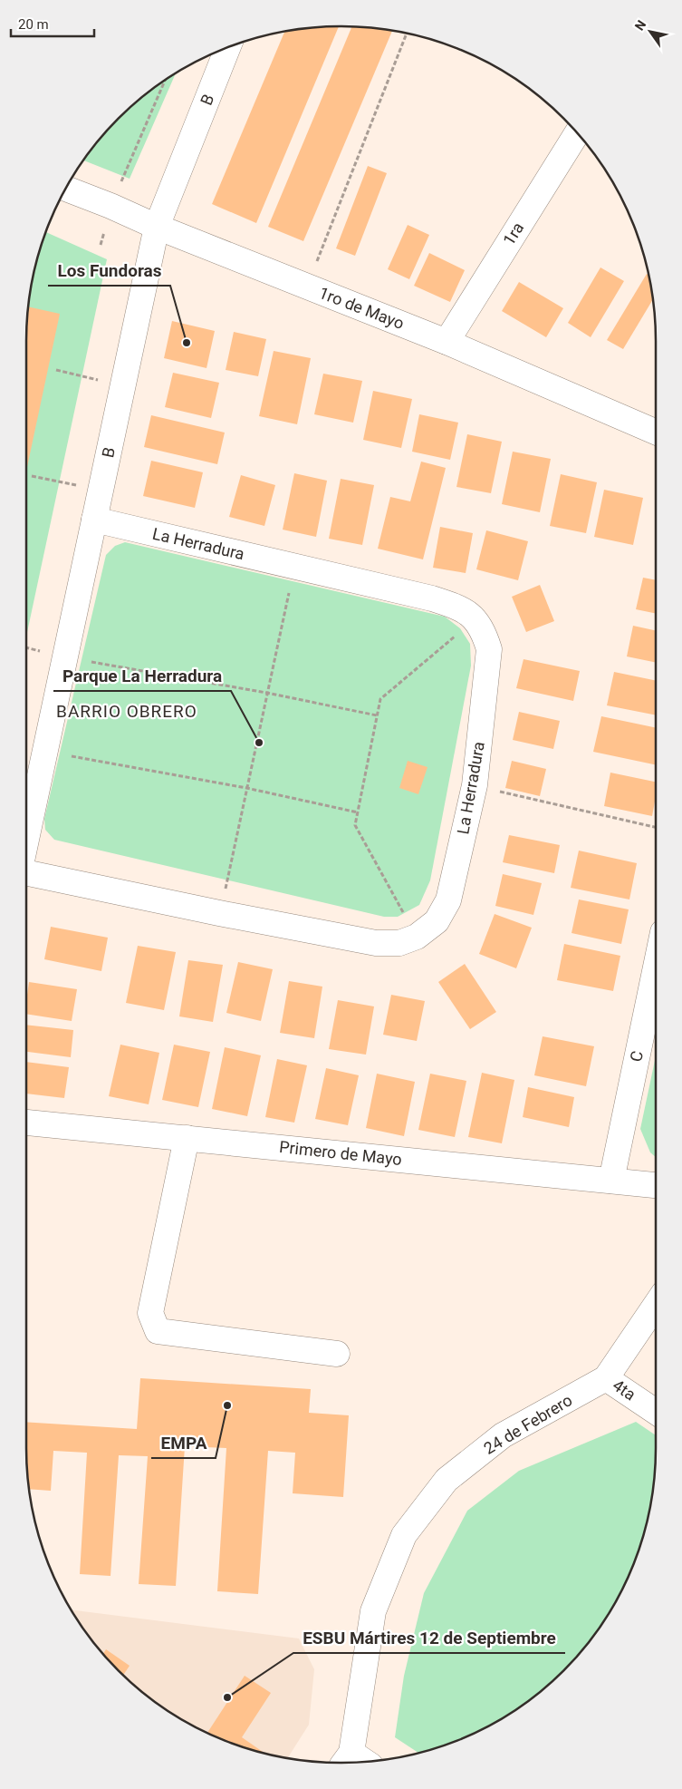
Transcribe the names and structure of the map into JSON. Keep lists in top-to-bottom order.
{
  "streets": {
    "street": [
      "B",
      "1ra",
      "1ro de Mayo",
      "La Herradura",
      "C",
      "Primero de Mayo",
      "4ta",
      "24 de Febrero"
    ]
  },
  "crossings": [
    ["B", "1ro de Mayo"],
    ["B", "La Herradura"],
    ["1ra", "1ro de Mayo"],
    ["C", "Primero de Mayo"],
    ["4ta", "24 de Febrero"]
  ],
  "districts": ["BARRIO OBRERO"],
  "places": [
    "Los Fundoras",
    "Parque La Herradura",
    "EMPA",
    "ESBU Mártires 12 de Septiembre"
  ],
  "scale_bar": "20 m",
  "north": "top left"
}
